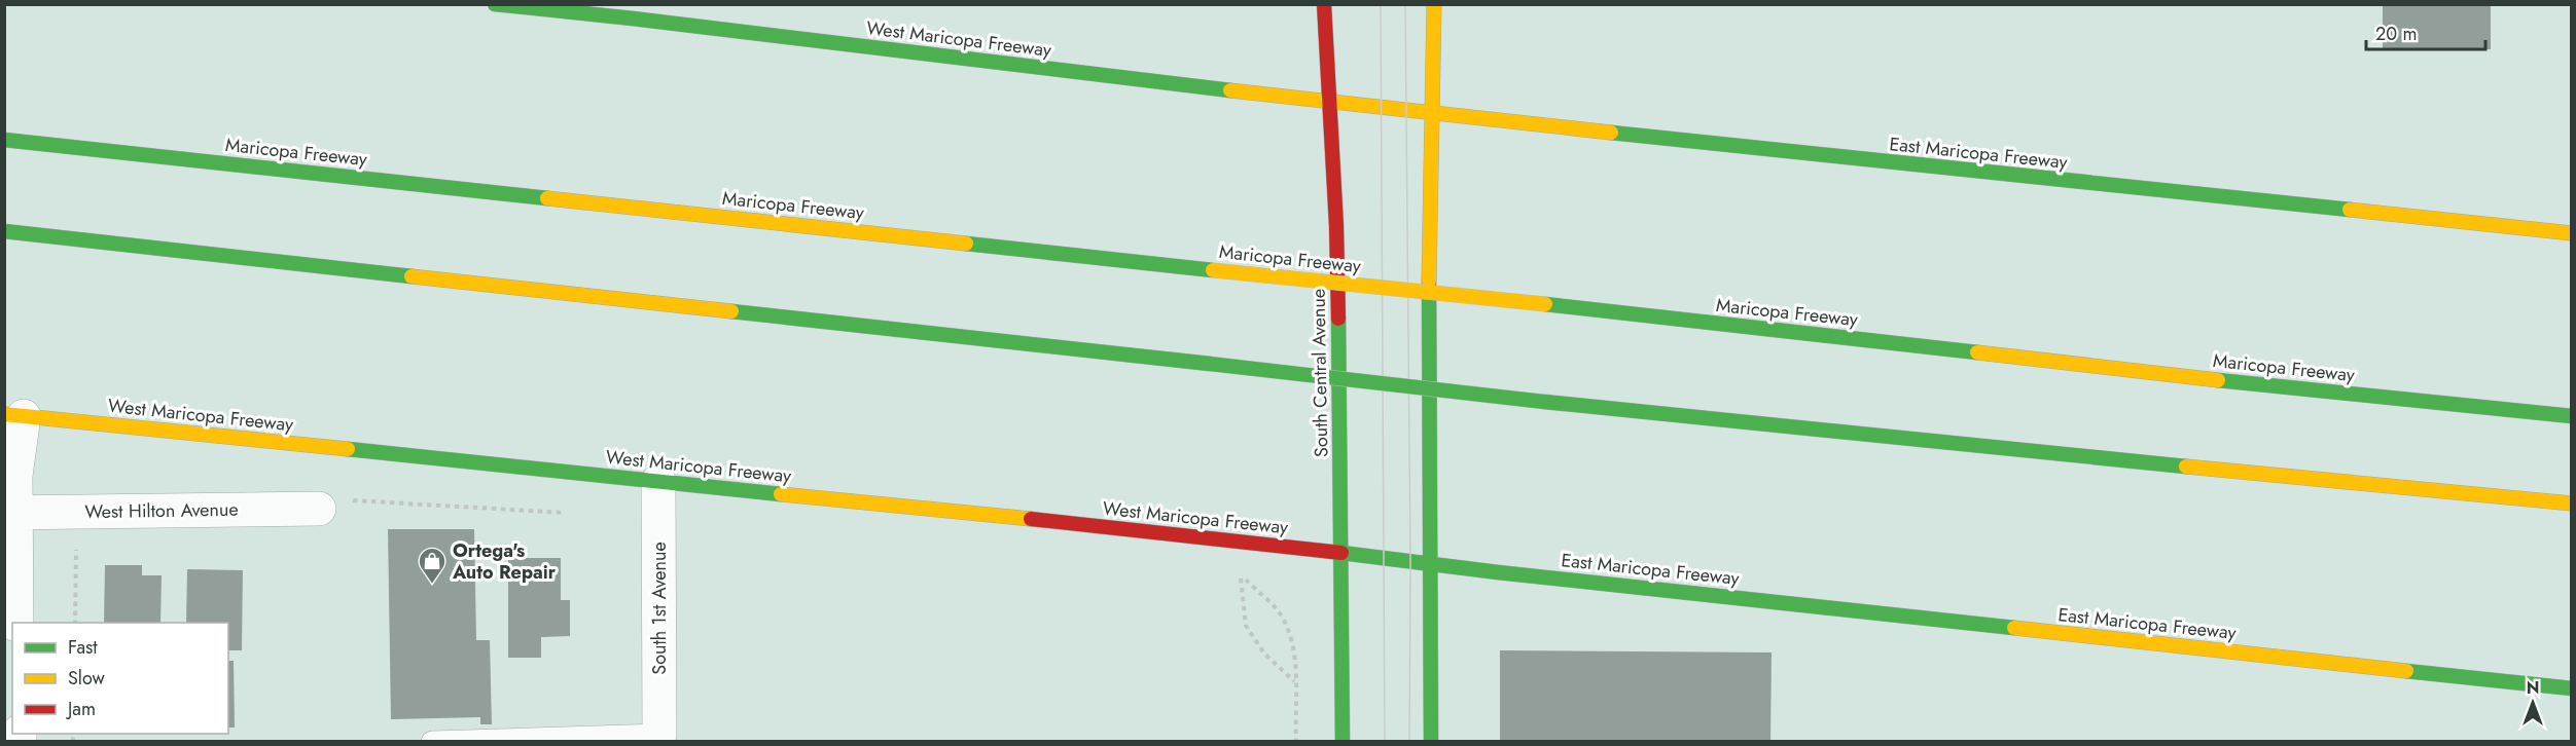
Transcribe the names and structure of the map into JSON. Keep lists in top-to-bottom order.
{
  "streets": {
    "main road": [
      "West Maricopa Freeway",
      "Maricopa Freeway",
      "East Maricopa Freeway",
      "South Central Avenue"
    ],
    "street": ["West Hilton Avenue", "South 1st Avenue"]
  },
  "crossings": [
    ["West Maricopa Freeway", "East Maricopa Freeway"],
    ["West Maricopa Freeway", "South Central Avenue"],
    ["West Maricopa Freeway", "South 1st Avenue"]
  ],
  "places": {
    "shop": ["Ortega's Auto Repair"]
  },
  "legend": ["Fast", "Slow", "Jam"],
  "scale_bar": "20 m",
  "north": "top"
}
